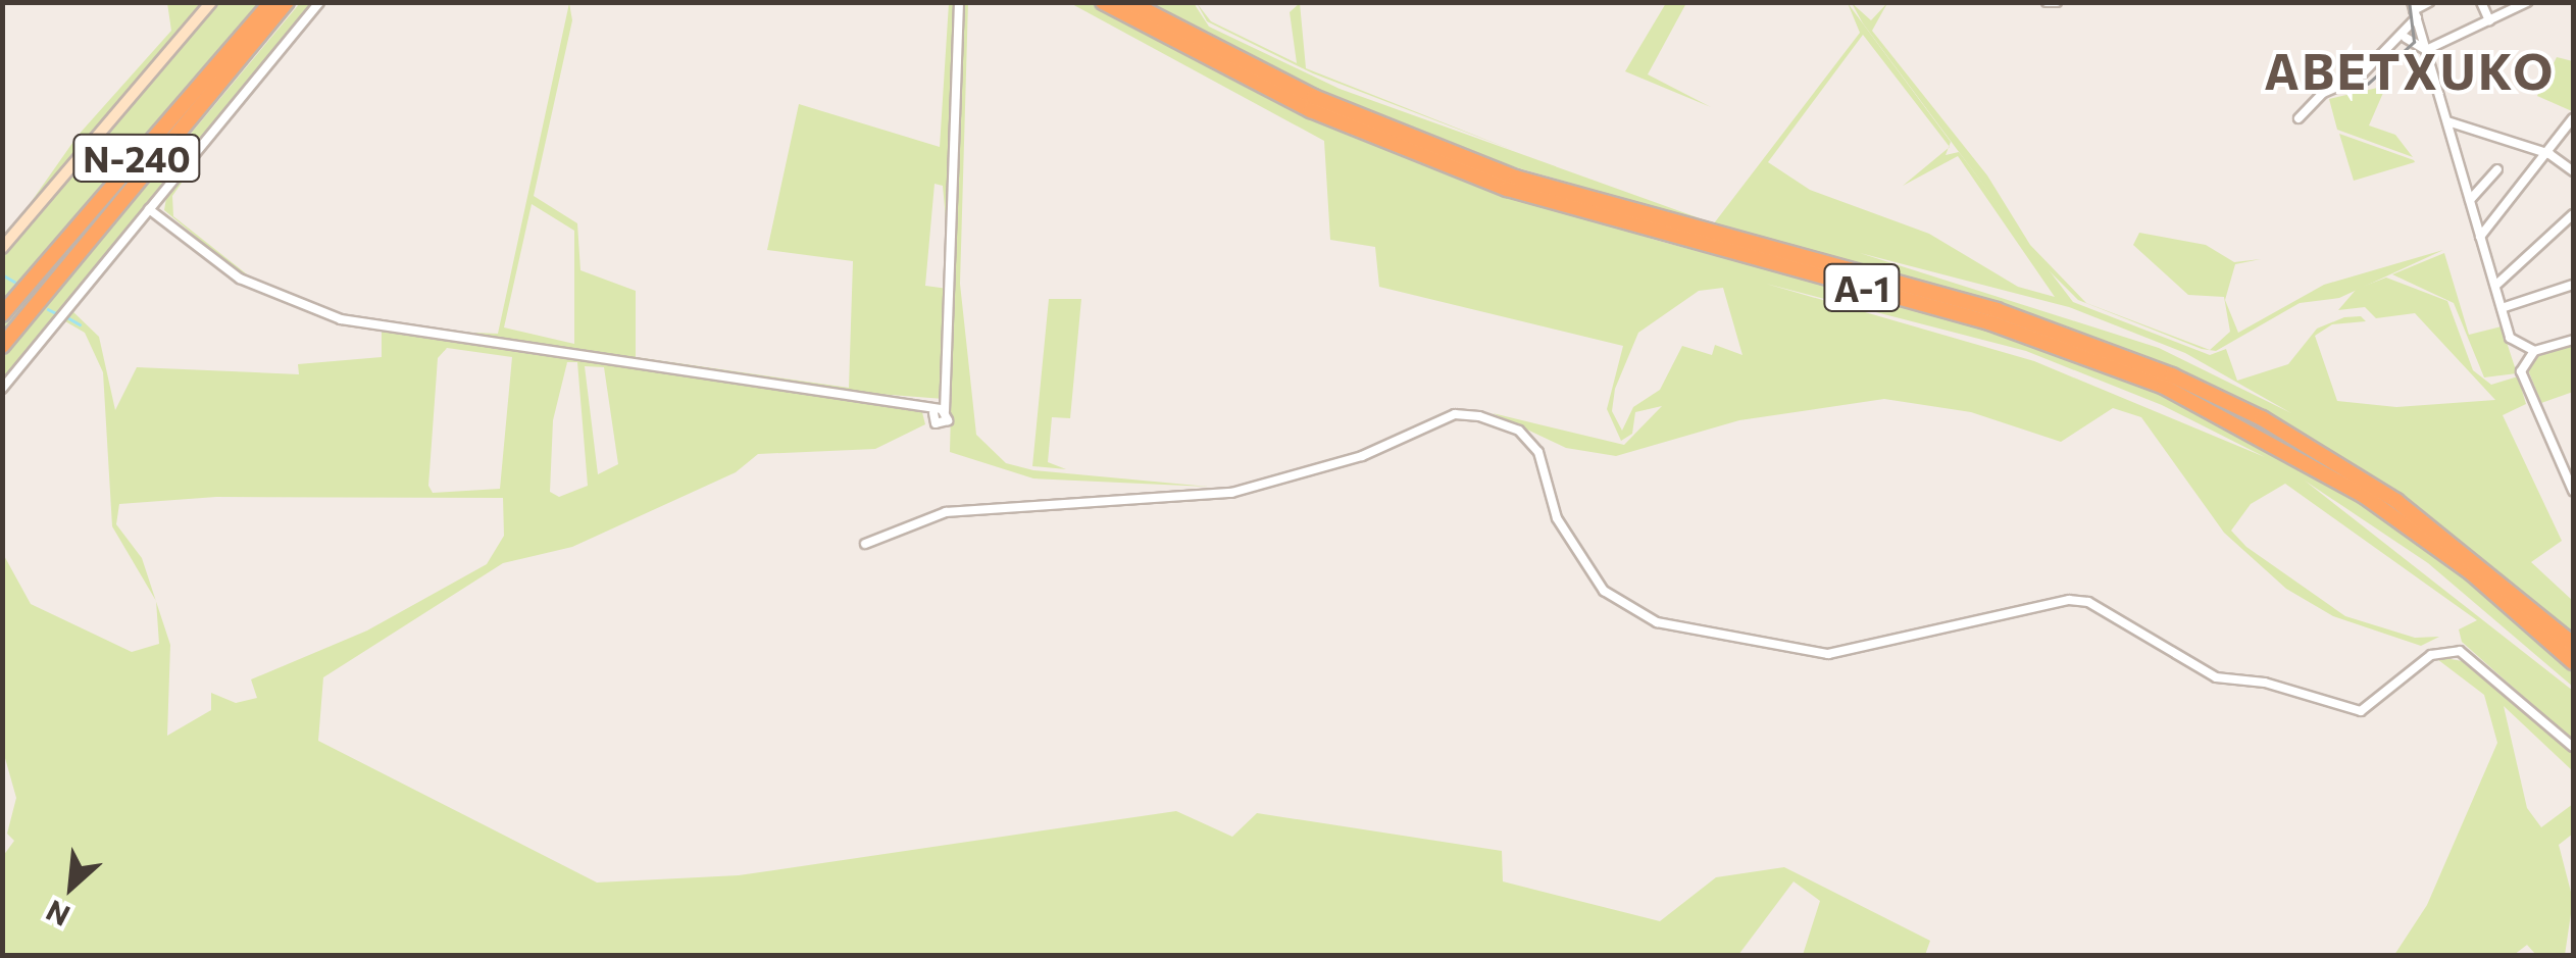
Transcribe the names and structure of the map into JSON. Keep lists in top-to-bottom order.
{
  "streets": {
    "highway": ["N-240", "A-1"]
  },
  "districts": ["ABETXUKO"],
  "north": "bottom left"
}
